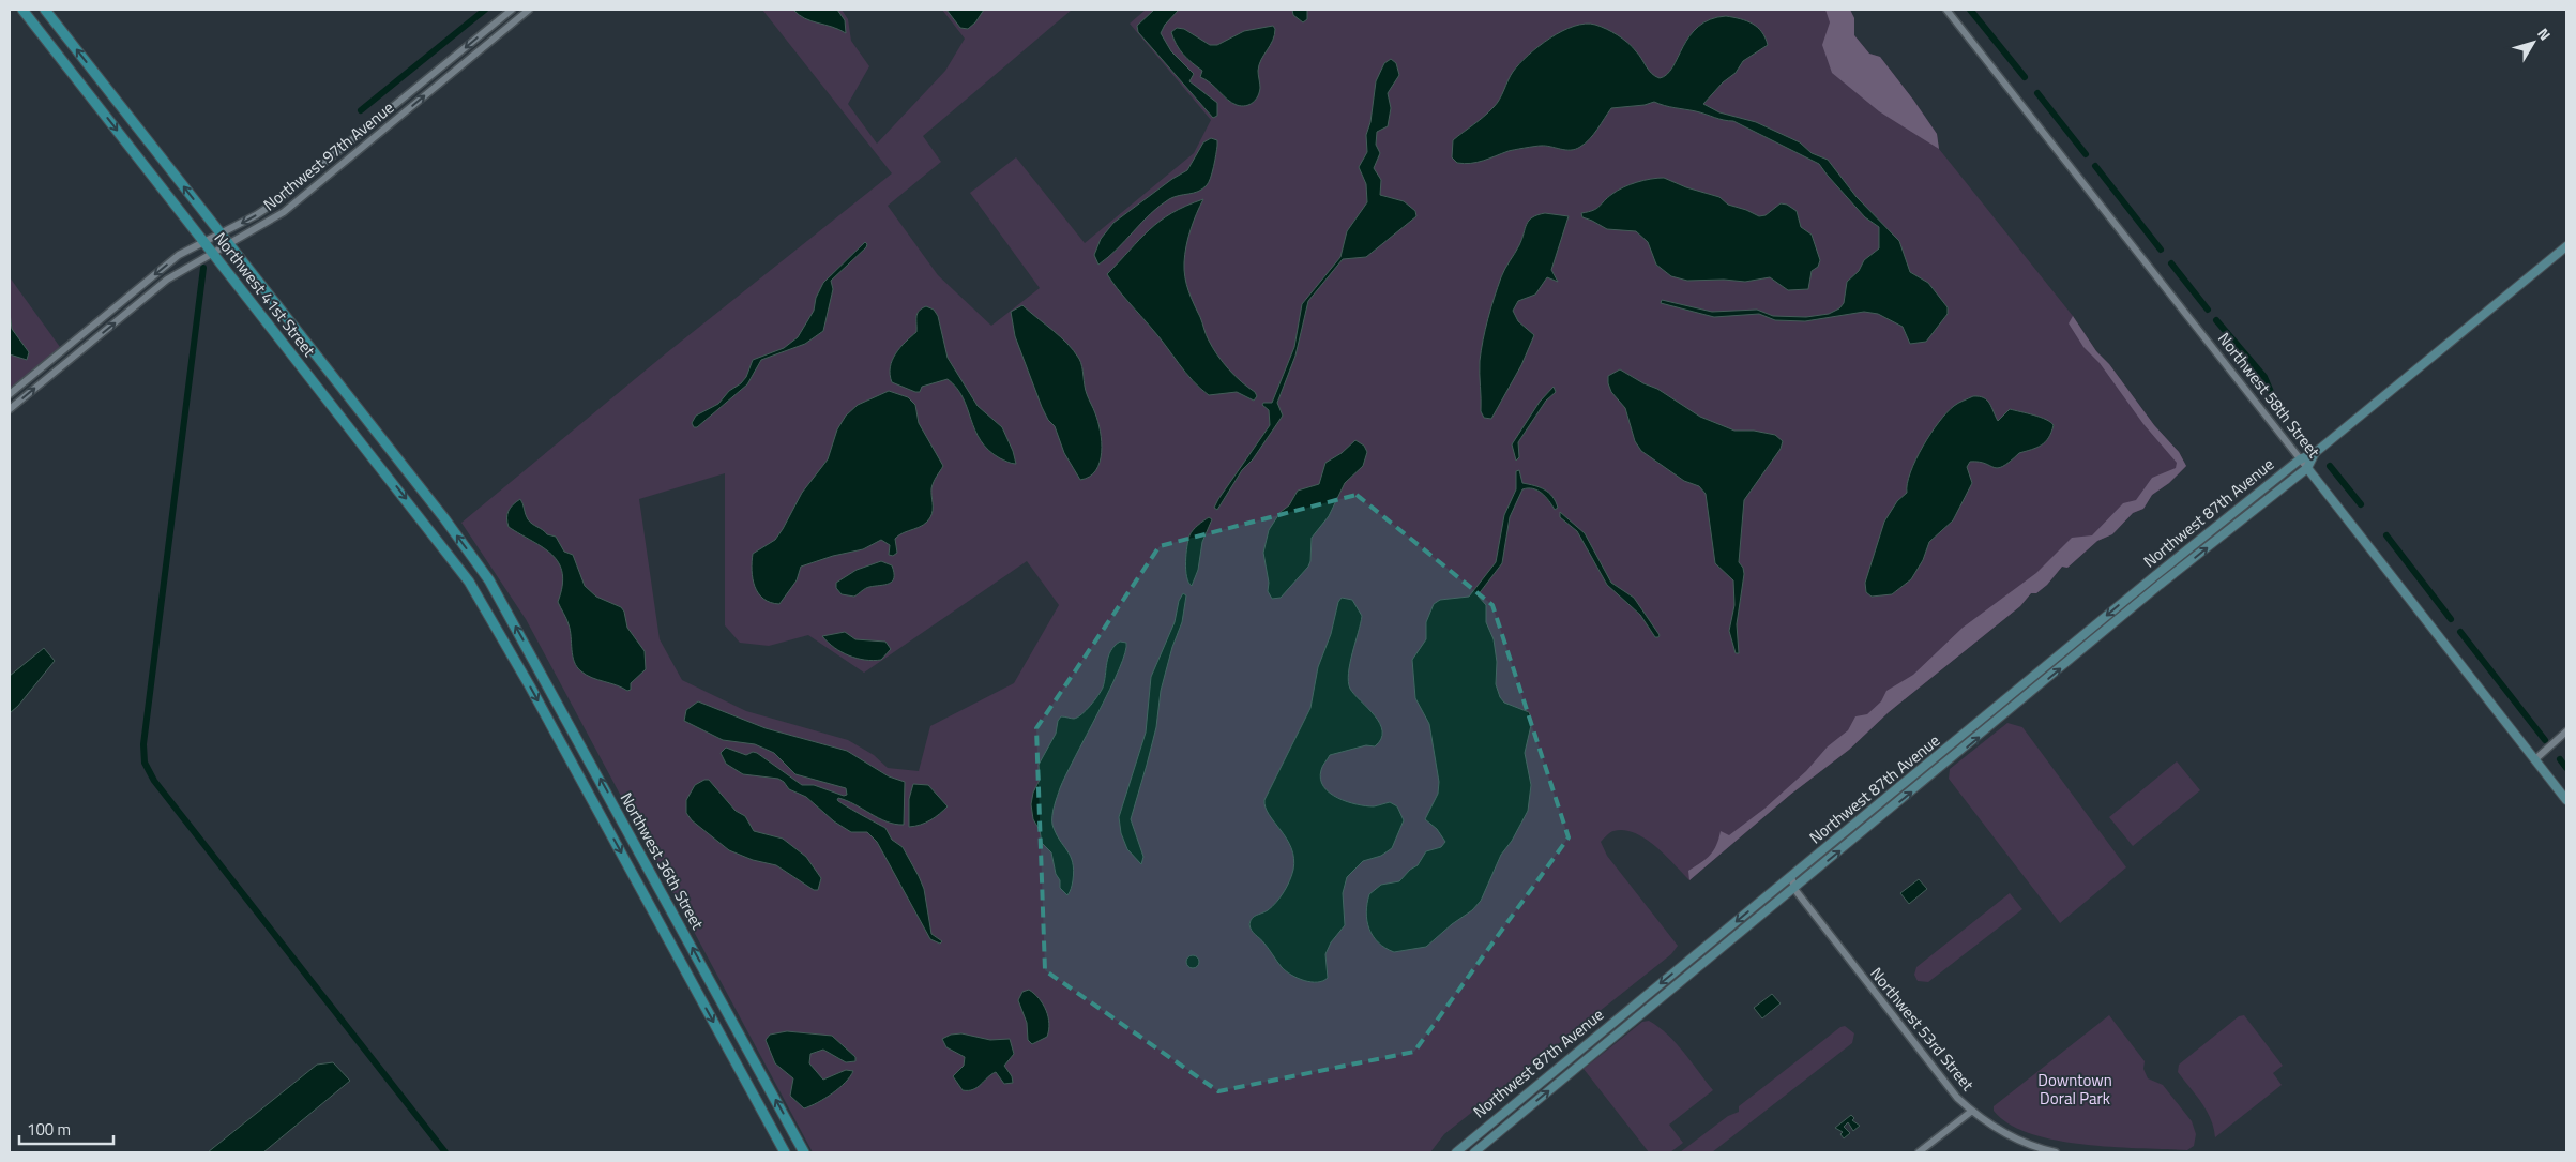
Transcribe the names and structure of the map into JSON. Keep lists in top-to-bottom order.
{
  "streets": {
    "main road": [
      "Northwest 41st Street",
      "Northwest 58th Street",
      "Northwest 87th Avenue",
      "Northwest 36th Street"
    ],
    "street": ["Northwest 97th Avenue", "Northwest 53rd Street"]
  },
  "crossings": [
    ["Northwest 97th Avenue", "Northwest 41st Street"],
    ["Northwest 41st Street", "Northwest 36th Street"],
    ["Northwest 58th Street", "Northwest 87th Avenue"],
    ["Northwest 87th Avenue", "Northwest 53rd Street"]
  ],
  "parks": ["Downtown Doral Park"],
  "scale_bar": "100 m",
  "north": "top right"
}
